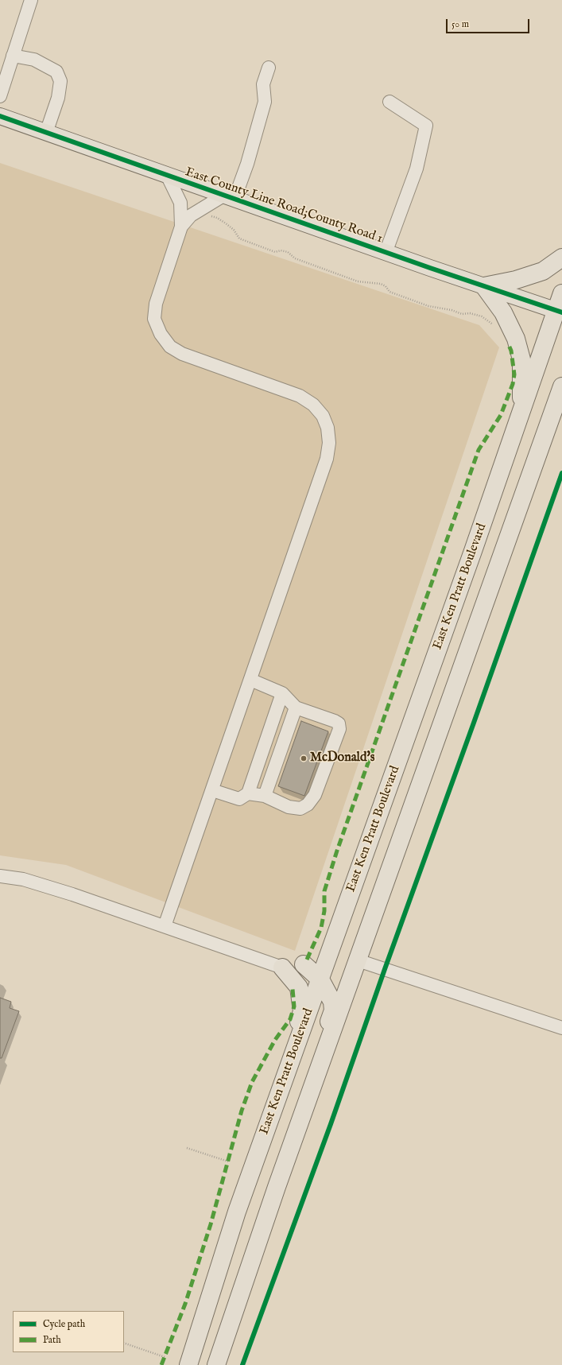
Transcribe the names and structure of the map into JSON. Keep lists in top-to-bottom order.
{
  "streets": {
    "highway": ["East Ken Pratt Boulevard"],
    "main road": ["East County Line Road;County Road 1"]
  },
  "crossings": [
    ["East County Line Road;County Road 1", "East Ken Pratt Boulevard"]
  ],
  "places": ["McDonald's"],
  "legend": ["Cycle path", "Path"],
  "scale_bar": "50 m"
}
